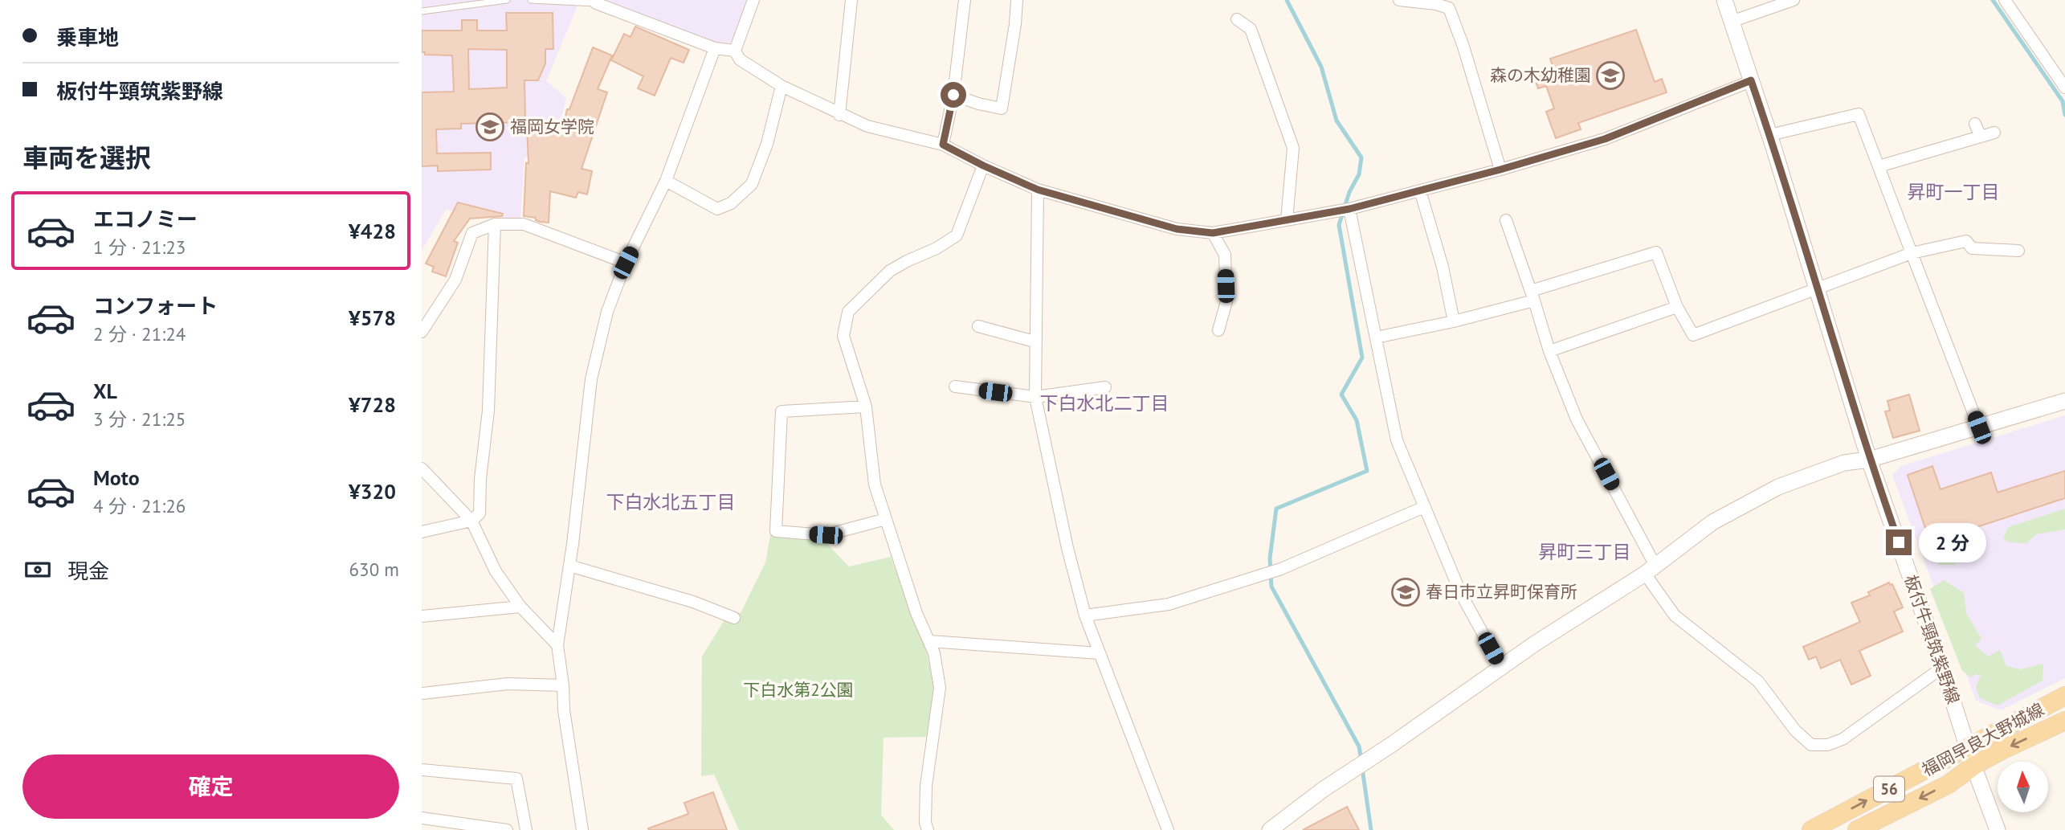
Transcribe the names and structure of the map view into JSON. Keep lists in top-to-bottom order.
{
  "streets": {
    "main road": ["福岡早良大野城線", "56"],
    "street": ["板付牛頸筑紫野線"]
  },
  "crossings": [
    ["板付牛頸筑紫野線", "福岡早良大野城線"]
  ],
  "districts": [
    "昇町一丁目",
    "下白水北二丁目",
    "下白水北五丁目",
    "昇町三丁目"
  ],
  "parks": ["下白水第2公園"],
  "places": {
    "school or university": ["森の木幼稚園", "福岡女学院", "春日市立昇町保育所"]
  },
  "north": "top",
  "page": {
    "banner": ["乗車地", "板付牛頸筑紫野線"],
    "heading": "車両を選択",
    "list": [
      {
        "name": "エコノミー",
        "note": "1 分 · 21:23",
        "value": "¥428"
      },
      {
        "name": "コンフォート",
        "note": "2 分 · 21:24",
        "value": "¥578"
      },
      {
        "name": "XL",
        "note": "3 分 · 21:25",
        "value": "¥728"
      },
      {
        "name": "Moto",
        "note": "4 分 · 21:26",
        "value": "¥320"
      }
    ],
    "bubble": "2 分",
    "pay": ["現金", "630 m"],
    "buttons": "確定"
  }
}
